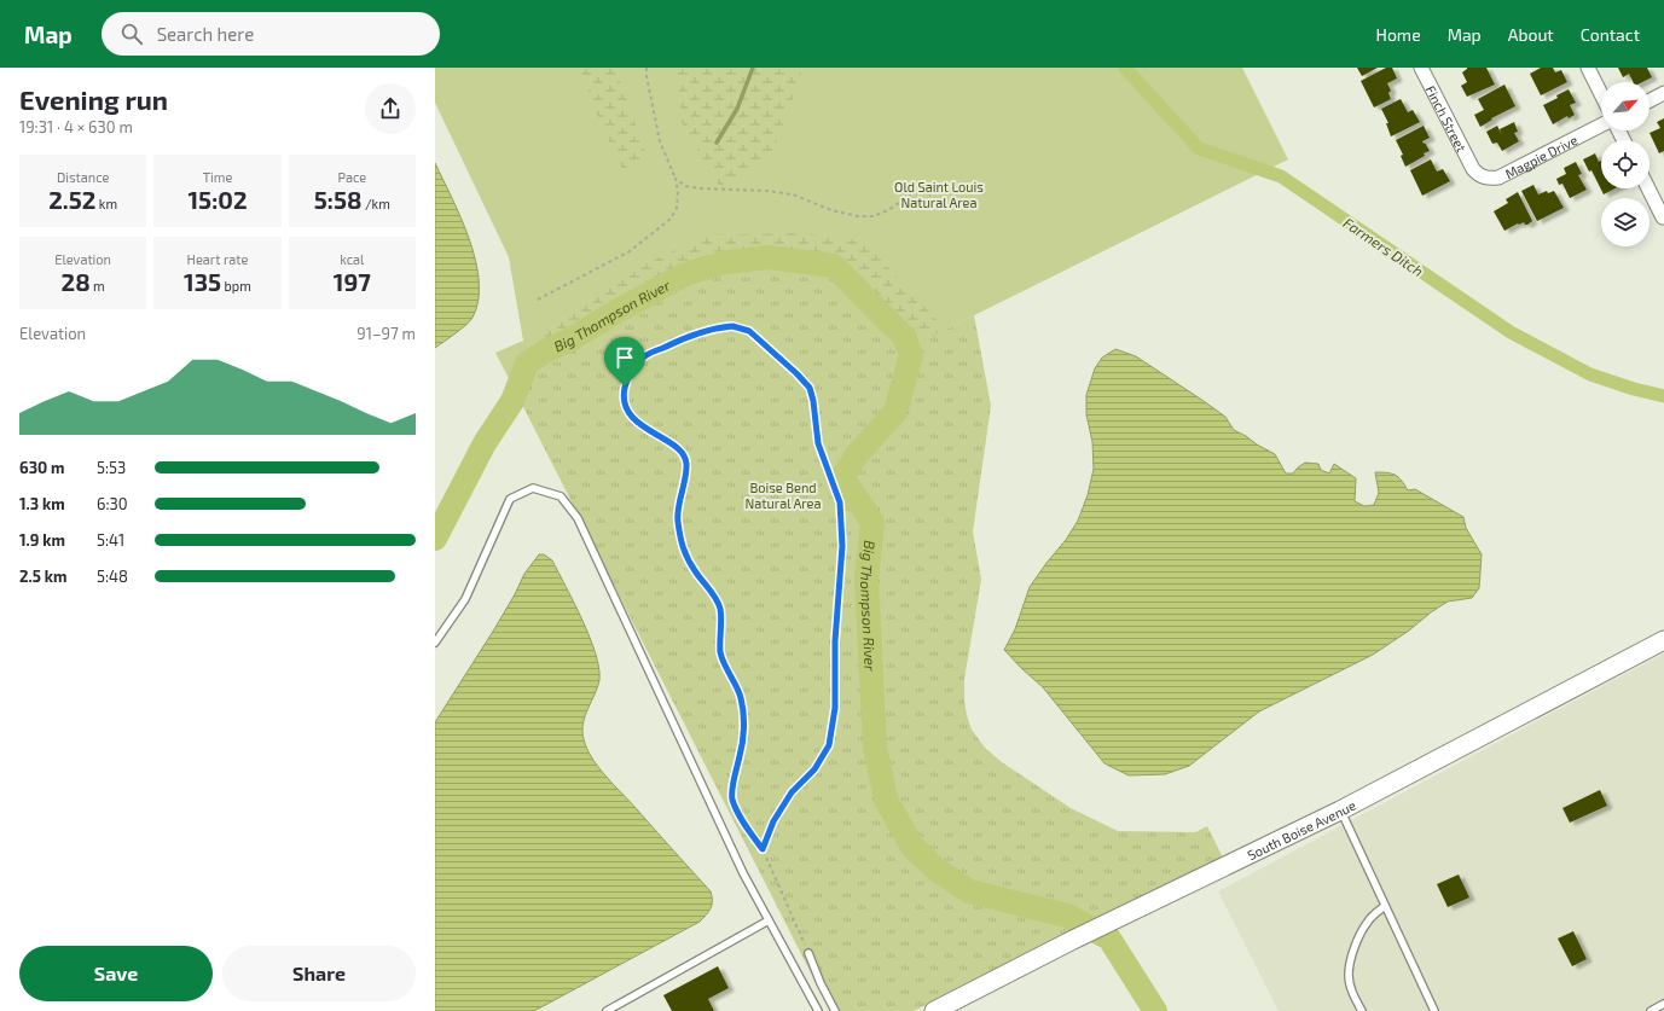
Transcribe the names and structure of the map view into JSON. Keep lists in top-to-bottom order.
{
  "streets": {
    "main road": ["South Boise Avenue"],
    "street": ["Finch Street", "Magpie Drive"]
  },
  "crossings": [
    ["Finch Street", "Magpie Drive"]
  ],
  "water": ["Farmers Ditch", "Big Thompson River"],
  "parks": ["Old Saint Louis Natural Area", "Boise Bend Natural Area"],
  "north": "top right",
  "page": {
    "header": "Map",
    "search": "Search here",
    "nav": [
      "Home",
      "Map",
      "About",
      "Contact"
    ],
    "heading": ["Evening run", "19:31 · 4 × 630 m"],
    "stats": [
      ["Distance", "2.52 km"],
      ["Time", "15:02"],
      ["Pace", "5:58 /km"],
      ["Elevation", "28 m"],
      ["Heart rate", "135 bpm"],
      ["kcal", "197"]
    ],
    "chart": ["Elevation", "91–97 m"],
    "list": [
      {
        "name": "630 m",
        "note": "5:53"
      },
      {
        "name": "1.3 km",
        "note": "6:30"
      },
      {
        "name": "1.9 km",
        "note": "5:41"
      },
      {
        "name": "2.5 km",
        "note": "5:48"
      }
    ],
    "buttons": ["Save", "Share"]
  }
}
